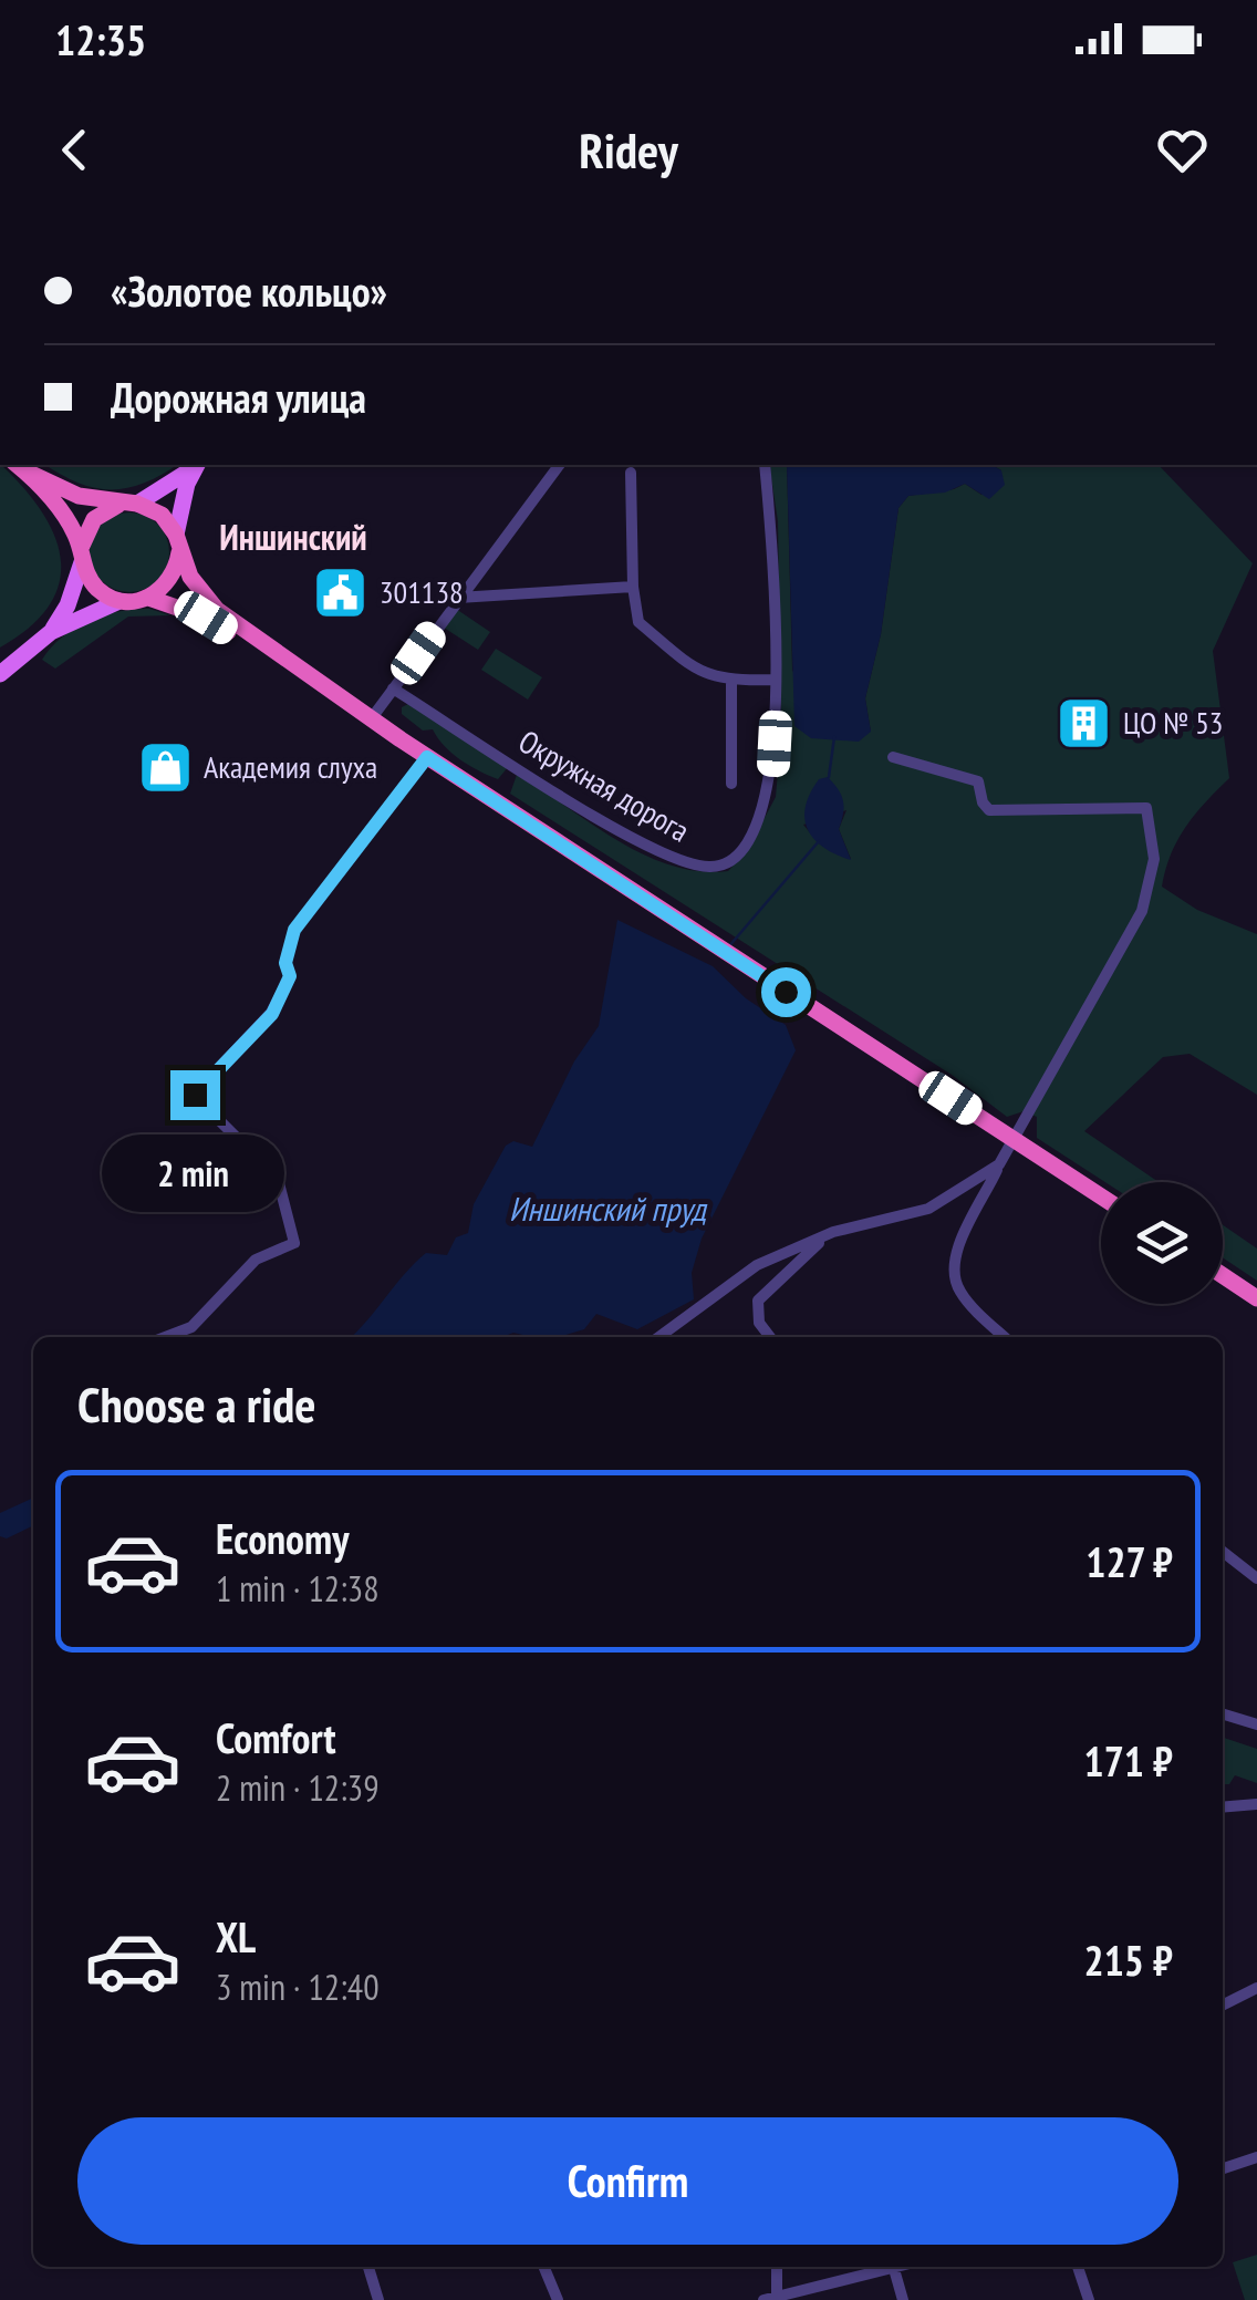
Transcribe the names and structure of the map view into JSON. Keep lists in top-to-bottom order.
{
  "streets": {
    "street": ["Окружная дорога"]
  },
  "districts": ["Иншинский"],
  "water": ["Иншинский пруд"],
  "places": {
    "public building": ["301138"],
    "building": ["ЦО № 53"],
    "shop": ["Академия слуха"]
  },
  "page": {
    "status": "12:35",
    "header": "Ridey",
    "banner": ["«Золотое кольцо»", "Дорожная улица"],
    "bubble": "2 min",
    "heading": "Choose a ride",
    "list": [
      {
        "name": "Economy",
        "note": "1 min · 12:38",
        "value": "127 ₽"
      },
      {
        "name": "Comfort",
        "note": "2 min · 12:39",
        "value": "171 ₽"
      },
      {
        "name": "XL",
        "note": "3 min · 12:40",
        "value": "215 ₽"
      }
    ],
    "buttons": "Confirm"
  }
}
